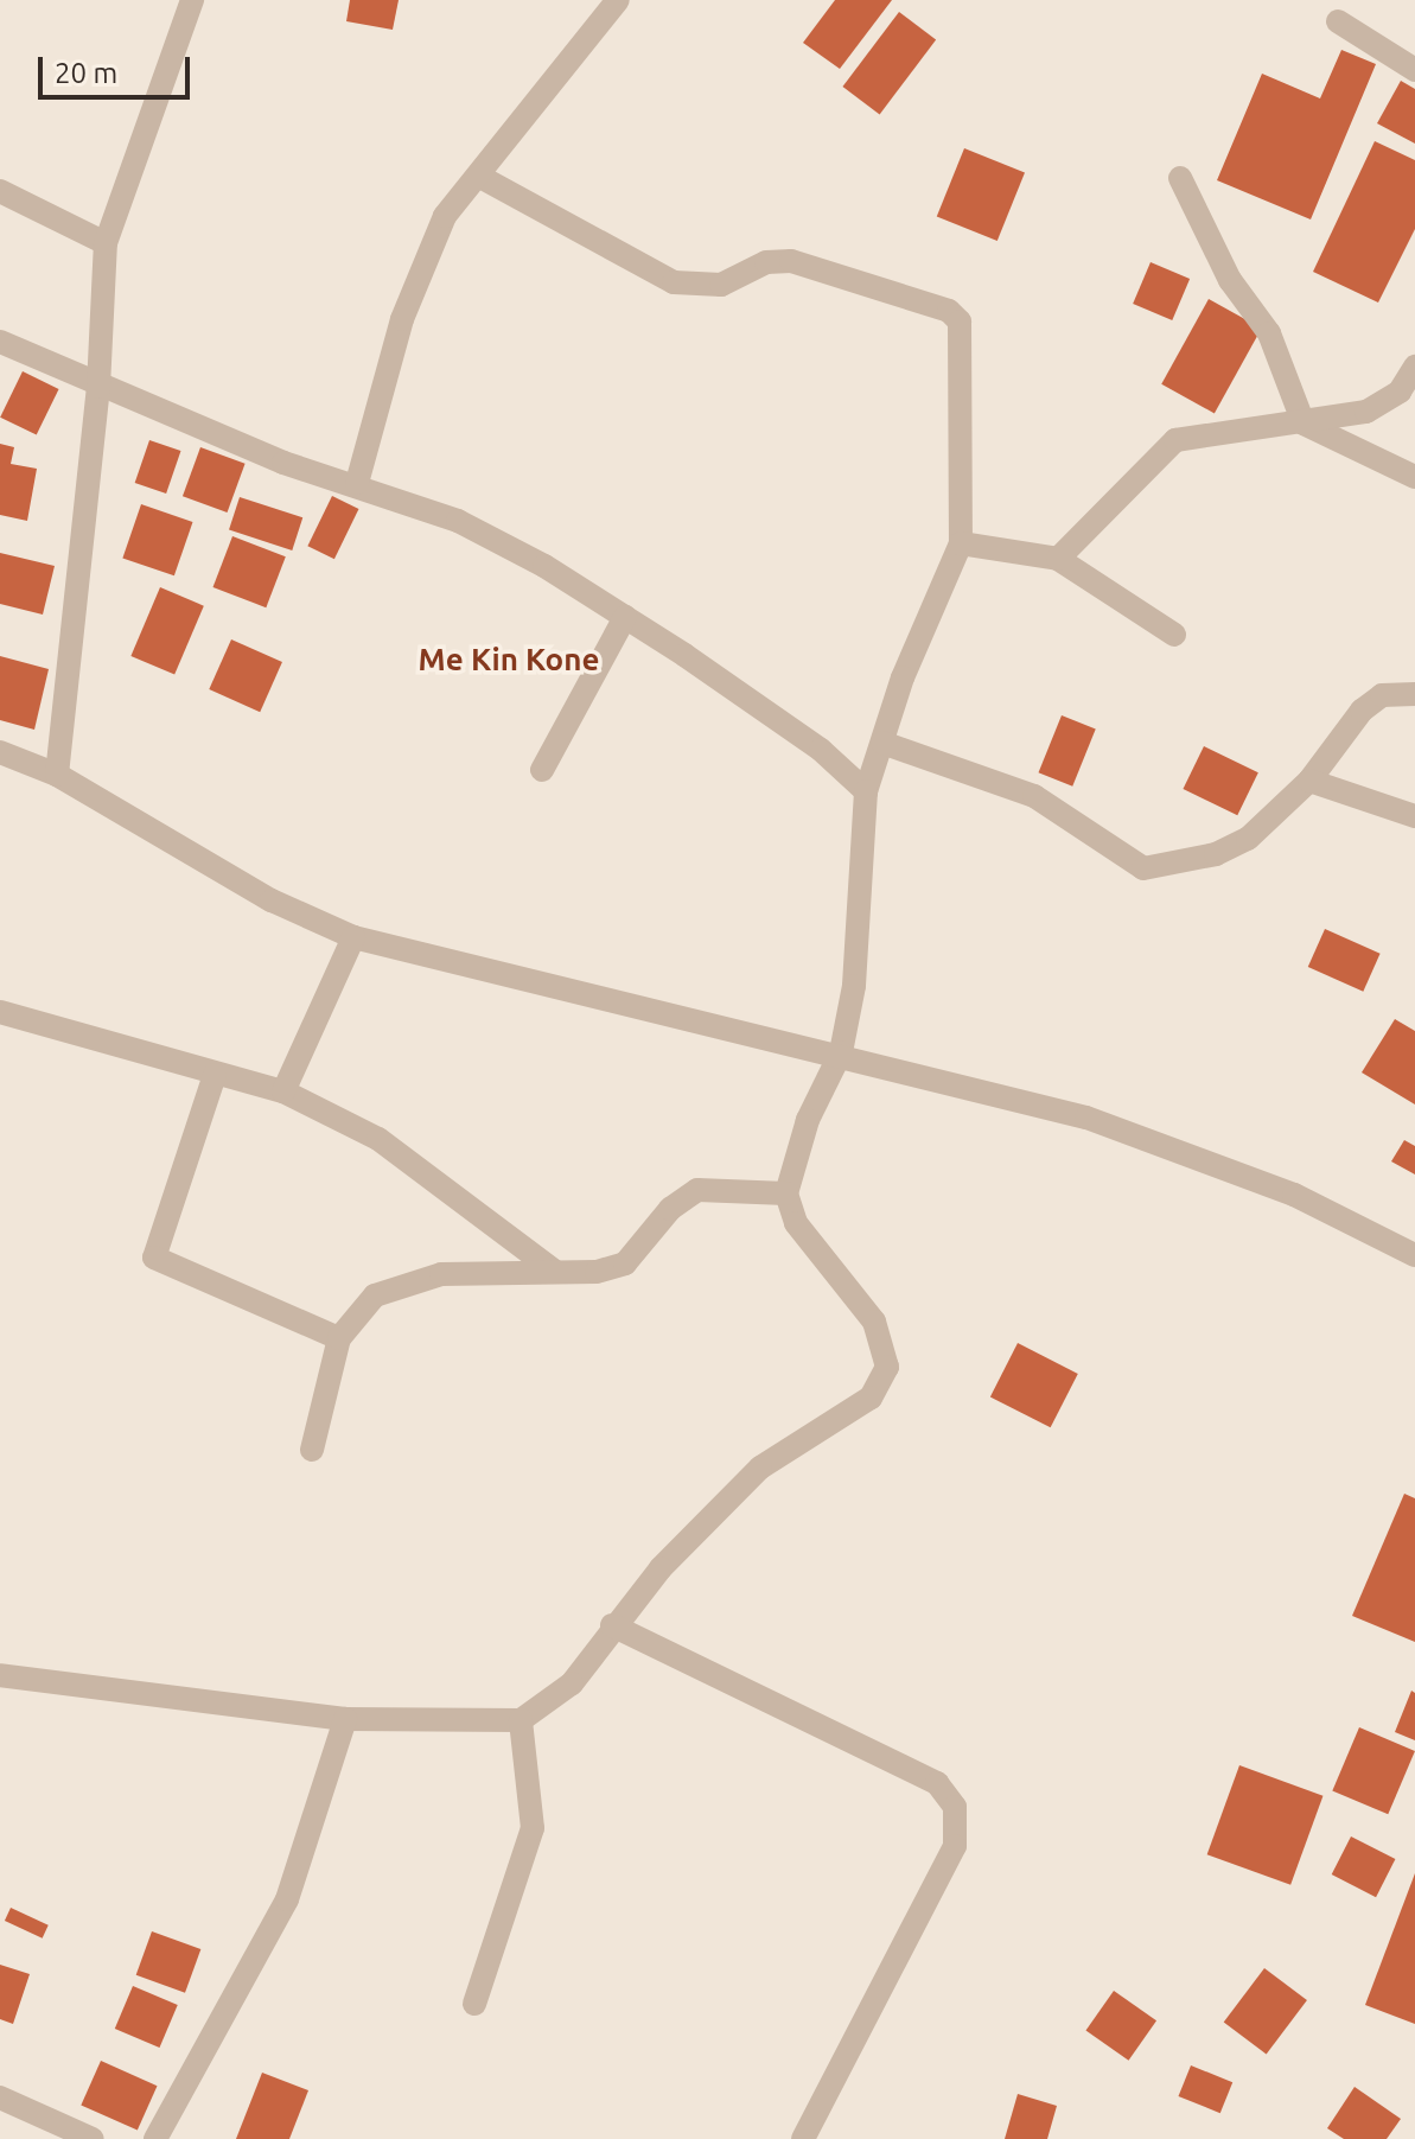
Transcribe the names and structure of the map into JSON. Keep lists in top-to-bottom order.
{
  "districts": ["Me Kin Kone"],
  "scale_bar": "20 m"
}
